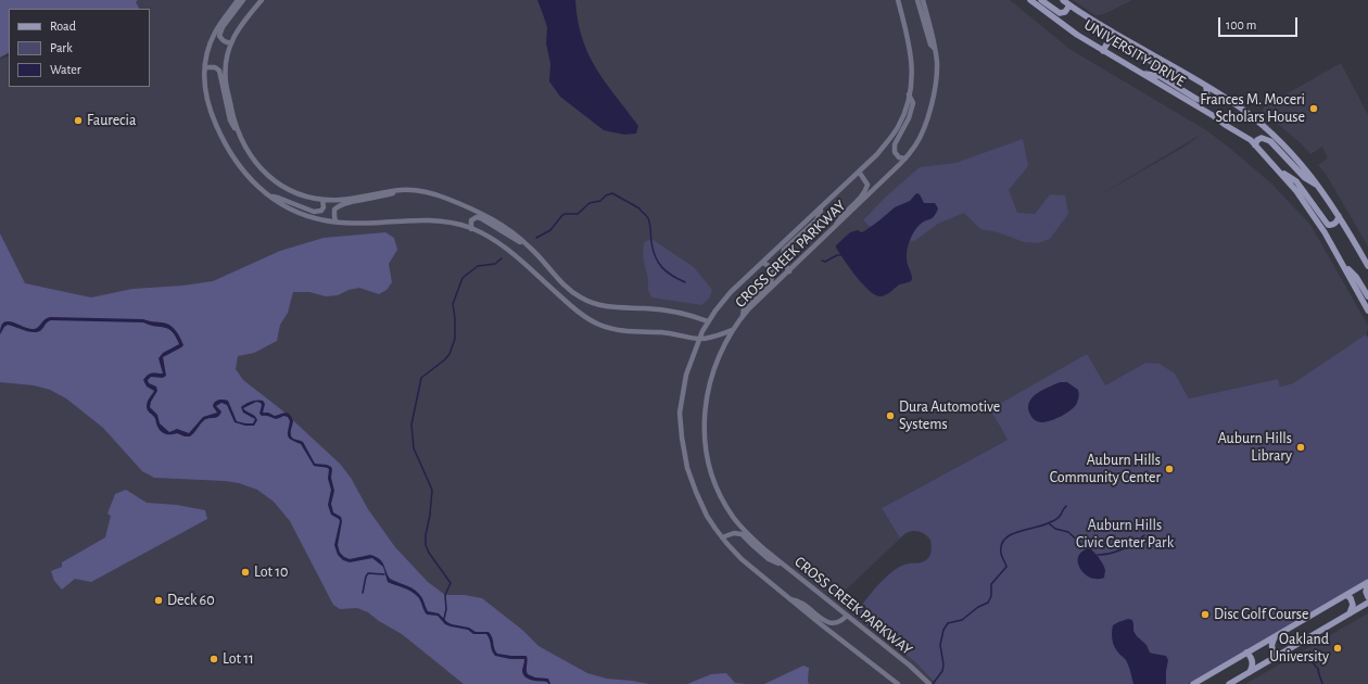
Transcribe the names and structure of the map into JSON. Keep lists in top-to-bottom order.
{
  "streets": {
    "main road": ["UNIVERSITY DRIVE"],
    "street": ["CROSS CREEK PARKWAY"]
  },
  "parks": ["Auburn Hills Civic Center Park"],
  "places": [
    "Frances M. Moceri Scholars House",
    "Faurecia",
    "Dura Automotive Systems",
    "Auburn Hills Library",
    "Auburn Hills Community Center",
    "Lot 10",
    "Deck 60",
    "Disc Golf Course",
    "Oakland University",
    "Lot 11"
  ],
  "legend": ["Road", "Park", "Water"],
  "scale_bar": "100 m"
}
